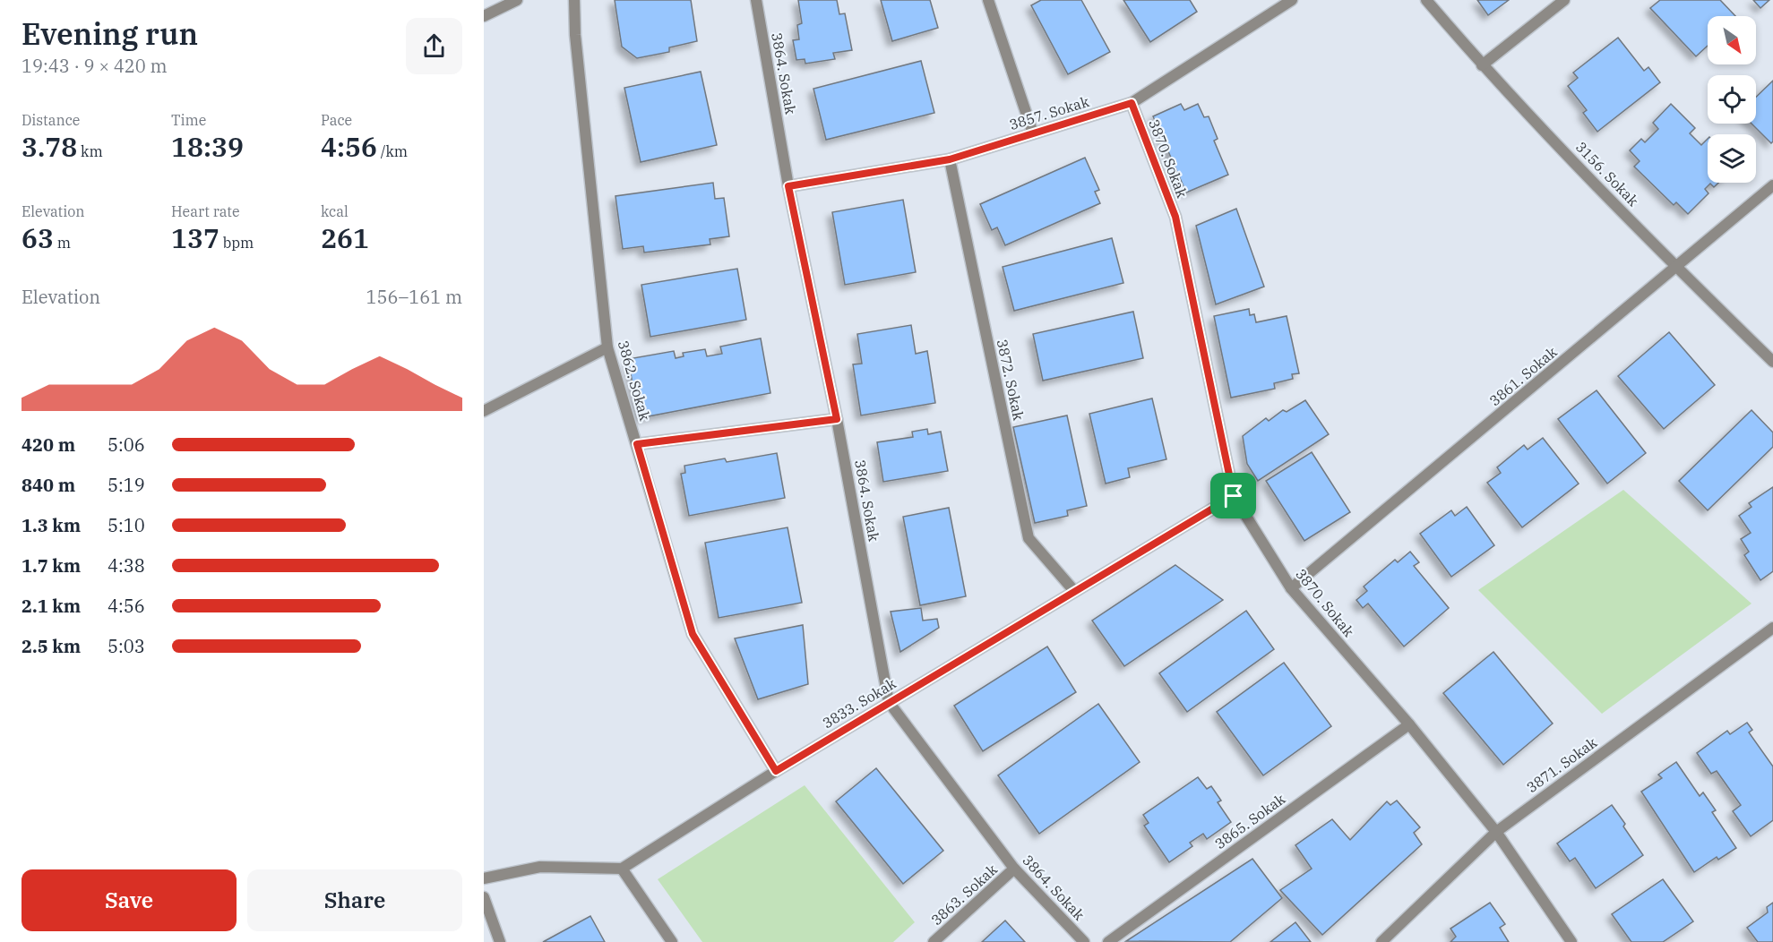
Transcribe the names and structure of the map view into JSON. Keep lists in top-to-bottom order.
{
  "streets": {
    "street": [
      "3864. Sokak",
      "3857. Sokak",
      "3870. Sokak",
      "3156. Sokak",
      "3861. Sokak",
      "3872. Sokak",
      "3862. Sokak",
      "3833. Sokak",
      "3871. Sokak",
      "3865. Sokak",
      "3863. Sokak"
    ]
  },
  "crossings": [
    ["3864. Sokak", "3857. Sokak"],
    ["3864. Sokak", "3833. Sokak"],
    ["3864. Sokak", "3863. Sokak"],
    ["3857. Sokak", "3870. Sokak"],
    ["3857. Sokak", "3872. Sokak"],
    ["3870. Sokak", "3861. Sokak"],
    ["3870. Sokak", "3833. Sokak"],
    ["3870. Sokak", "3871. Sokak"],
    ["3870. Sokak", "3865. Sokak"],
    ["3156. Sokak", "3861. Sokak"],
    ["3872. Sokak", "3833. Sokak"],
    ["3862. Sokak", "3833. Sokak"]
  ],
  "north": "bottom right",
  "page": {
    "heading": ["Evening run", "19:43 · 9 × 420 m"],
    "stats": [
      ["Distance", "3.78 km"],
      ["Time", "18:39"],
      ["Pace", "4:56 /km"],
      ["Elevation", "63 m"],
      ["Heart rate", "137 bpm"],
      ["kcal", "261"]
    ],
    "chart": ["Elevation", "156–161 m"],
    "list": [
      {
        "name": "420 m",
        "note": "5:06"
      },
      {
        "name": "840 m",
        "note": "5:19"
      },
      {
        "name": "1.3 km",
        "note": "5:10"
      },
      {
        "name": "1.7 km",
        "note": "4:38"
      },
      {
        "name": "2.1 km",
        "note": "4:56"
      },
      {
        "name": "2.5 km",
        "note": "5:03"
      }
    ],
    "buttons": ["Save", "Share"]
  }
}
